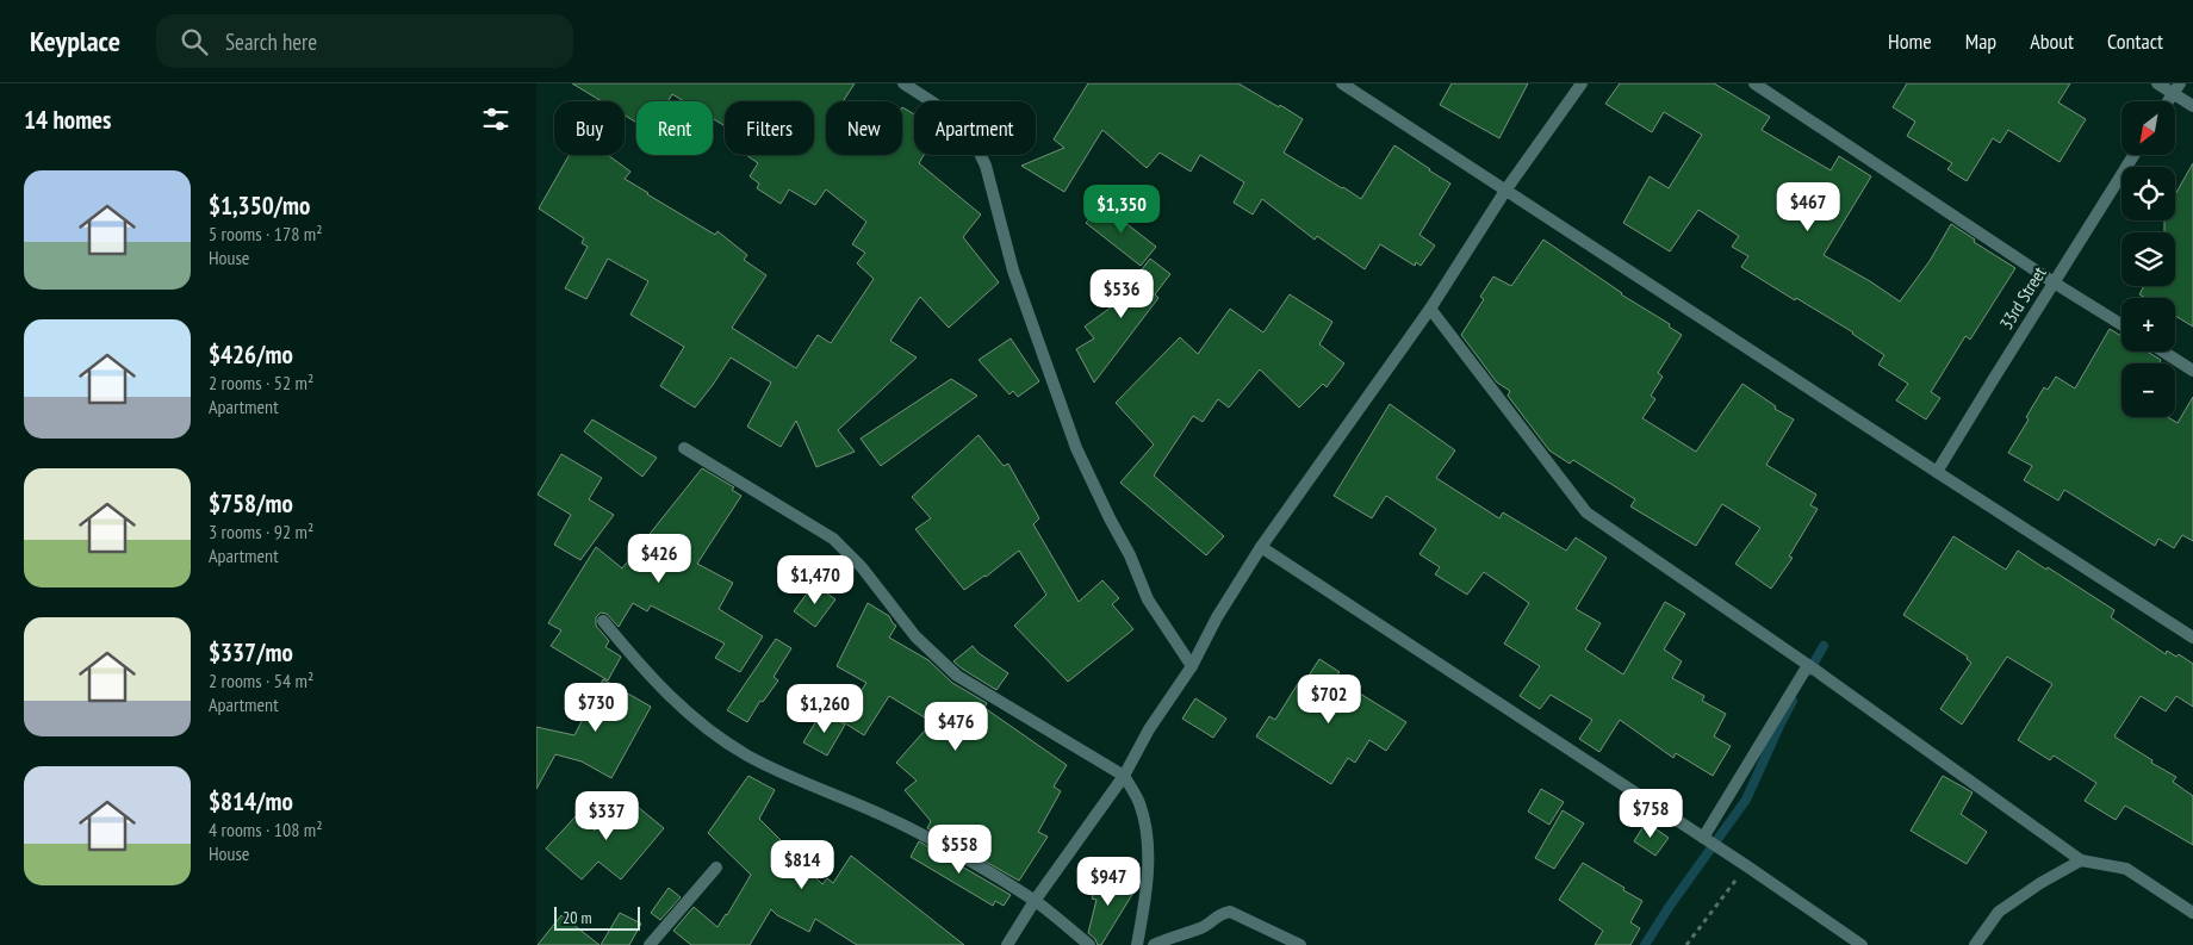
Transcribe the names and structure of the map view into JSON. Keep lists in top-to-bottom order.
{
  "streets": {
    "street": ["33rd Street"]
  },
  "scale_bar": "20 m",
  "north": "bottom left",
  "page": {
    "header": "Keyplace",
    "search": "Search here",
    "nav": [
      "Home",
      "Map",
      "About",
      "Contact"
    ],
    "heading": "14 homes",
    "map_buttons": ["+", "−"],
    "chip": [
      "Buy",
      "Rent",
      "Filters",
      "New",
      "Apartment"
    ],
    "list": [
      {
        "name": "$1,350/mo",
        "note": "5 rooms · 178 m² · House"
      },
      {
        "name": "$426/mo",
        "note": "2 rooms · 52 m² · Apartment"
      },
      {
        "name": "$758/mo",
        "note": "3 rooms · 92 m² · Apartment"
      },
      {
        "name": "$337/mo",
        "note": "2 rooms · 54 m² · Apartment"
      },
      {
        "name": "$814/mo",
        "note": "4 rooms · 108 m² · House"
      }
    ],
    "price": [
      "$467",
      "$1,350",
      "$536",
      "$426",
      "$1,470",
      "$702",
      "$730",
      "$1,260",
      "$476",
      "$758",
      "$337",
      "$558",
      "$814",
      "$947"
    ],
    "scale": "20 m"
  }
}
